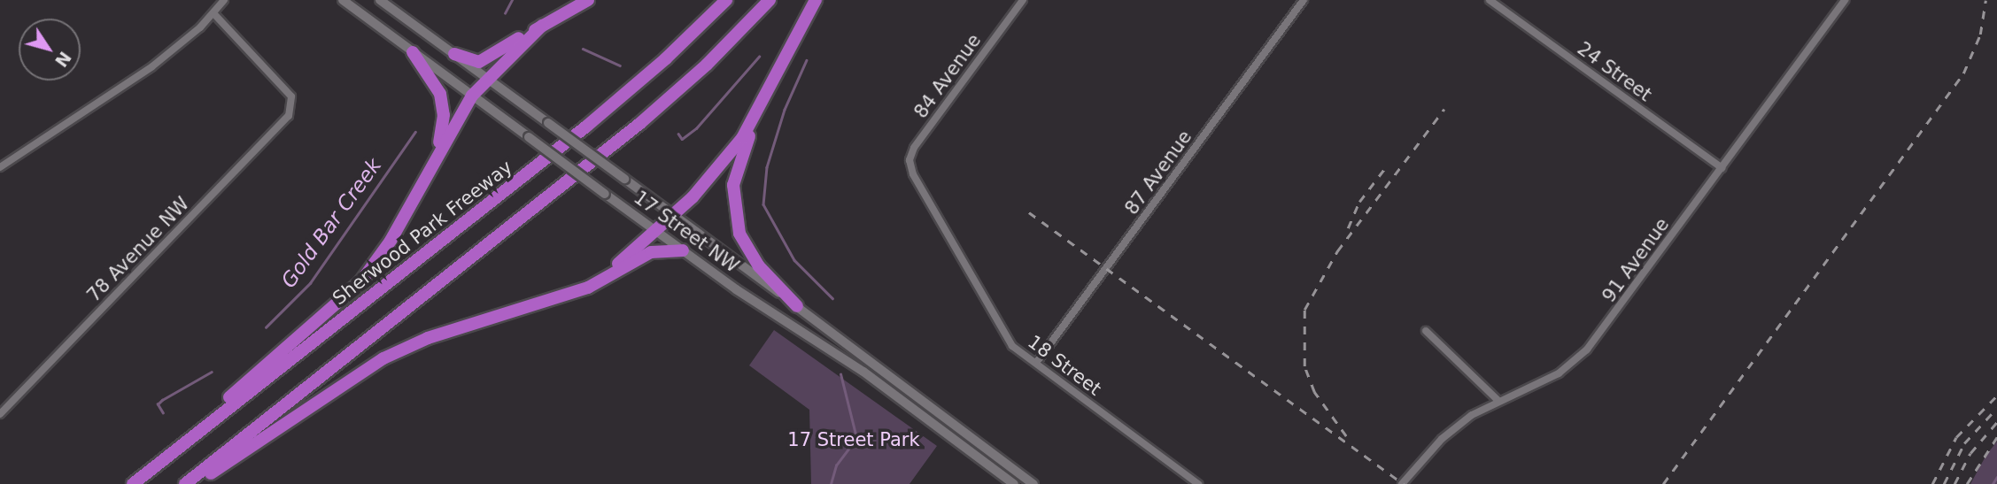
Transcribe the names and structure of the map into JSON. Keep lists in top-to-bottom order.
{
  "streets": {
    "highway": ["Sherwood Park Freeway"],
    "main road": ["17 Street NW"],
    "street": [
      "24 Street",
      "84 Avenue",
      "87 Avenue",
      "78 Avenue NW",
      "91 Avenue",
      "18 Street"
    ]
  },
  "crossings": [
    ["24 Street", "91 Avenue"],
    ["84 Avenue", "18 Street"],
    ["87 Avenue", "18 Street"]
  ],
  "water": ["Gold Bar Creek"],
  "parks": ["17 Street Park"],
  "north": "bottom right"
}
